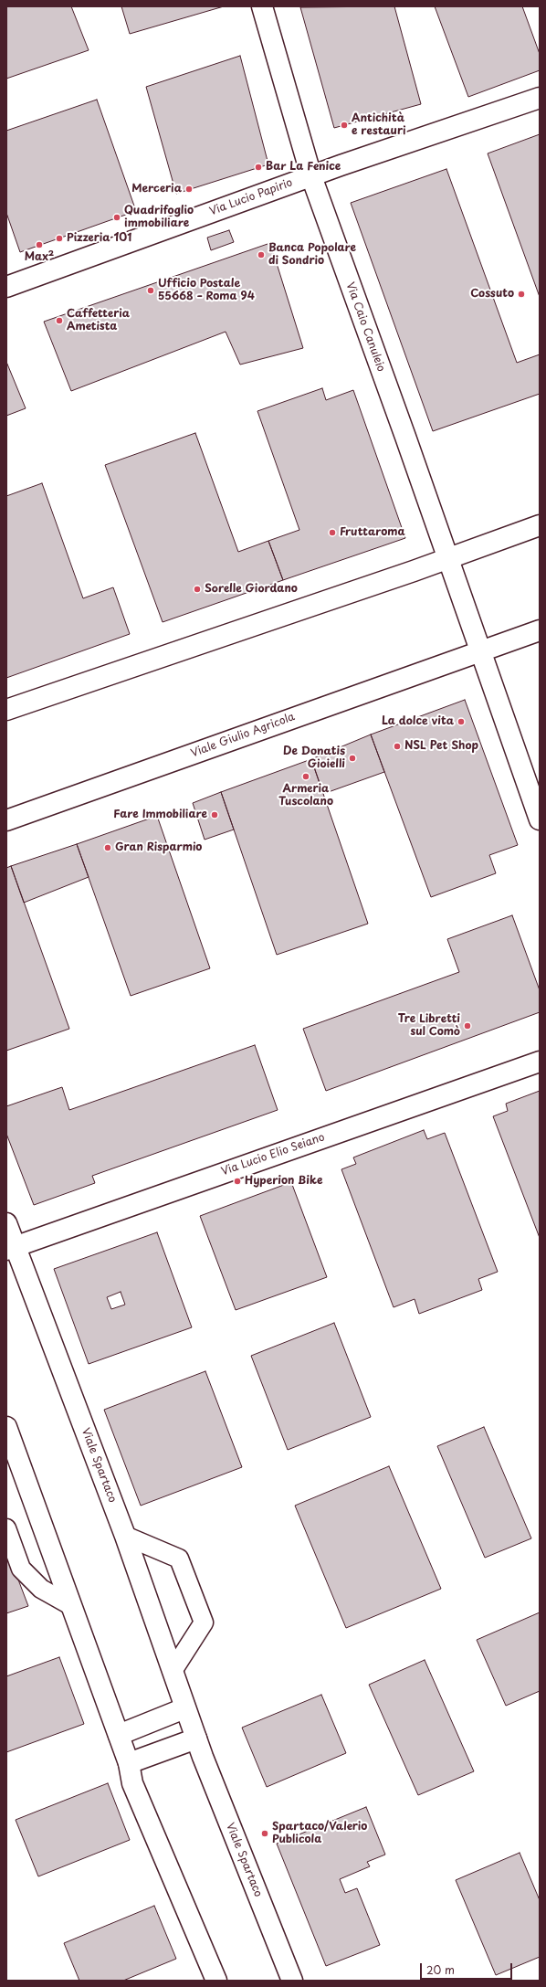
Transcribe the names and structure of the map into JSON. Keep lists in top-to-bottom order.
{
  "streets": {
    "street": [
      "Via Lucio Papirio",
      "Via Caio Canuleio",
      "Viale Giulio Agricola",
      "Via Lucio Elio Seiano",
      "Viale Spartaco"
    ]
  },
  "crossings": [
    ["Via Lucio Papirio", "Via Caio Canuleio"],
    ["Via Caio Canuleio", "Viale Giulio Agricola"],
    ["Via Lucio Elio Seiano", "Viale Spartaco"]
  ],
  "places": [
    "Antichità e restauri",
    "Bar La Fenice",
    "Merceria",
    "Quadrifoglio immobiliare",
    "Pizzeria 101",
    "Max²",
    "Banca Popolare di Sondrio",
    "Ufficio Postale 55668 – Roma 94",
    "Cossuto",
    "Caffetteria Ametista",
    "Fruttaroma",
    "Sorelle Giordano",
    "La dolce vita",
    "NSL Pet Shop",
    "De Donatis Gioielli",
    "Armeria Tuscolano",
    "Fare Immobiliare",
    "Gran Risparmio",
    "Tre Libretti sul Comò",
    "Hyperion Bike",
    "Spartaco/Valerio Publicola"
  ],
  "scale_bar": "20 m"
}
